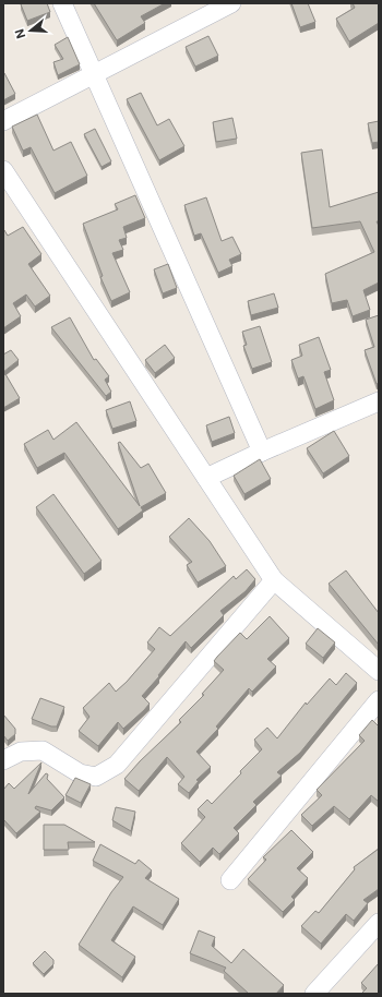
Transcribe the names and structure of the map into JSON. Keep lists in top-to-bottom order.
{
  "north": "left"
}
